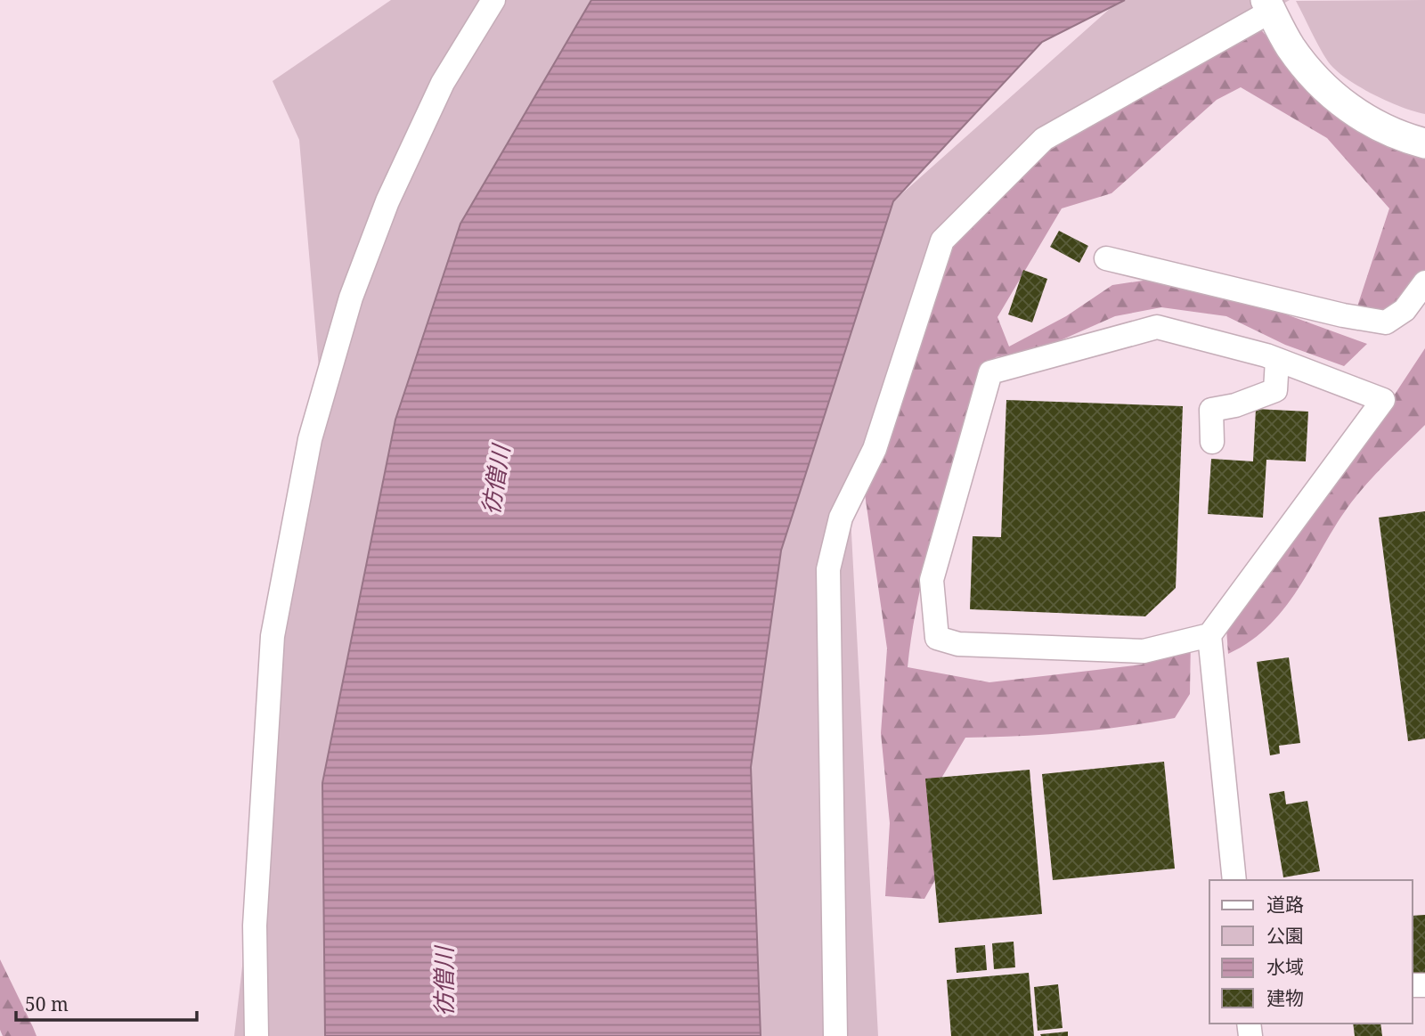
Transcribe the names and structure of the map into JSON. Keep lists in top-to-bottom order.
{
  "water": ["彷僧川"],
  "legend": [
    "道路",
    "公園",
    "水域",
    "建物"
  ],
  "scale_bar": "50 m"
}
